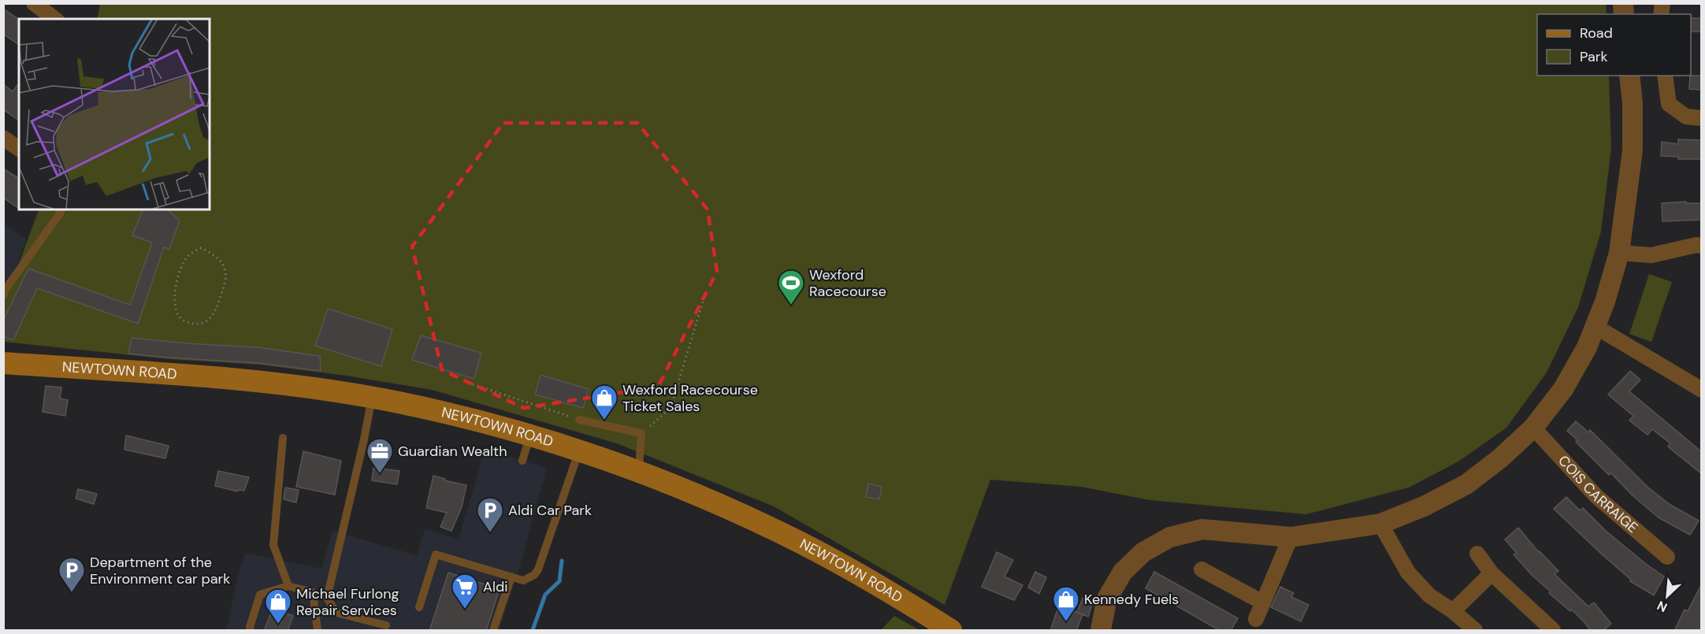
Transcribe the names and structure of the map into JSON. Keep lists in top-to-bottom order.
{
  "streets": {
    "main road": ["NEWTOWN ROAD"],
    "street": ["COIS CARRAIGE"]
  },
  "places": {
    "sports": ["Wexford Racecourse"],
    "shop": ["Wexford Racecourse Ticket Sales", "Kennedy Fuels", "Michael Furlong Repair Services"],
    "office": ["Guardian Wealth"],
    "parking": ["Aldi Car Park", "Department of the Environment car park"],
    "supermarket": ["Aldi"]
  },
  "legend": ["Road", "Park"],
  "north": "bottom left"
}
